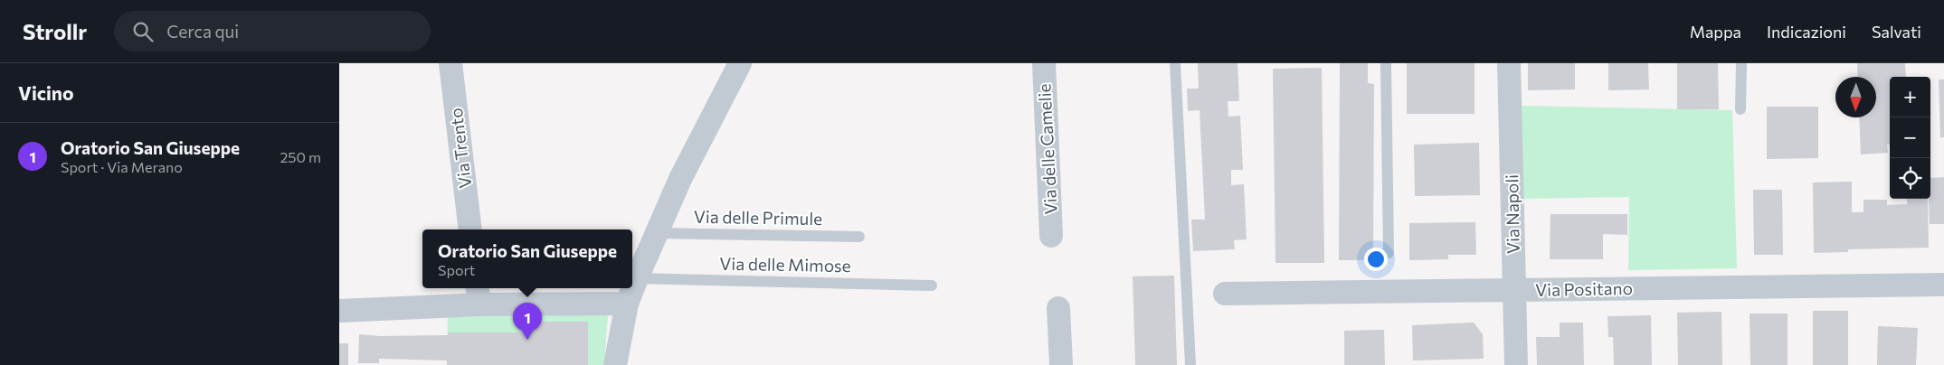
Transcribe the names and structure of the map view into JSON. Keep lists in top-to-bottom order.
{
  "streets": {
    "street": [
      "Via Trento",
      "Via delle Camelie",
      "Via Napoli",
      "Via Positano"
    ],
    "lane": ["Via delle Primule", "Via delle Mimose"]
  },
  "crossings": [
    ["Via Napoli", "Via Positano"]
  ],
  "north": "bottom",
  "page": {
    "header": "Strollr",
    "search": "Cerca qui",
    "nav": ["Mappa", "Indicazioni", "Salvati"],
    "heading": "Vicino",
    "map_buttons": ["+", "−"],
    "list": [
      {
        "mark": "1",
        "name": "Oratorio San Giuseppe",
        "note": "Sport · Via Merano",
        "value": "250 m"
      }
    ],
    "popup": ["Oratorio San Giuseppe", "Sport"],
    "pins": "1"
  }
}
